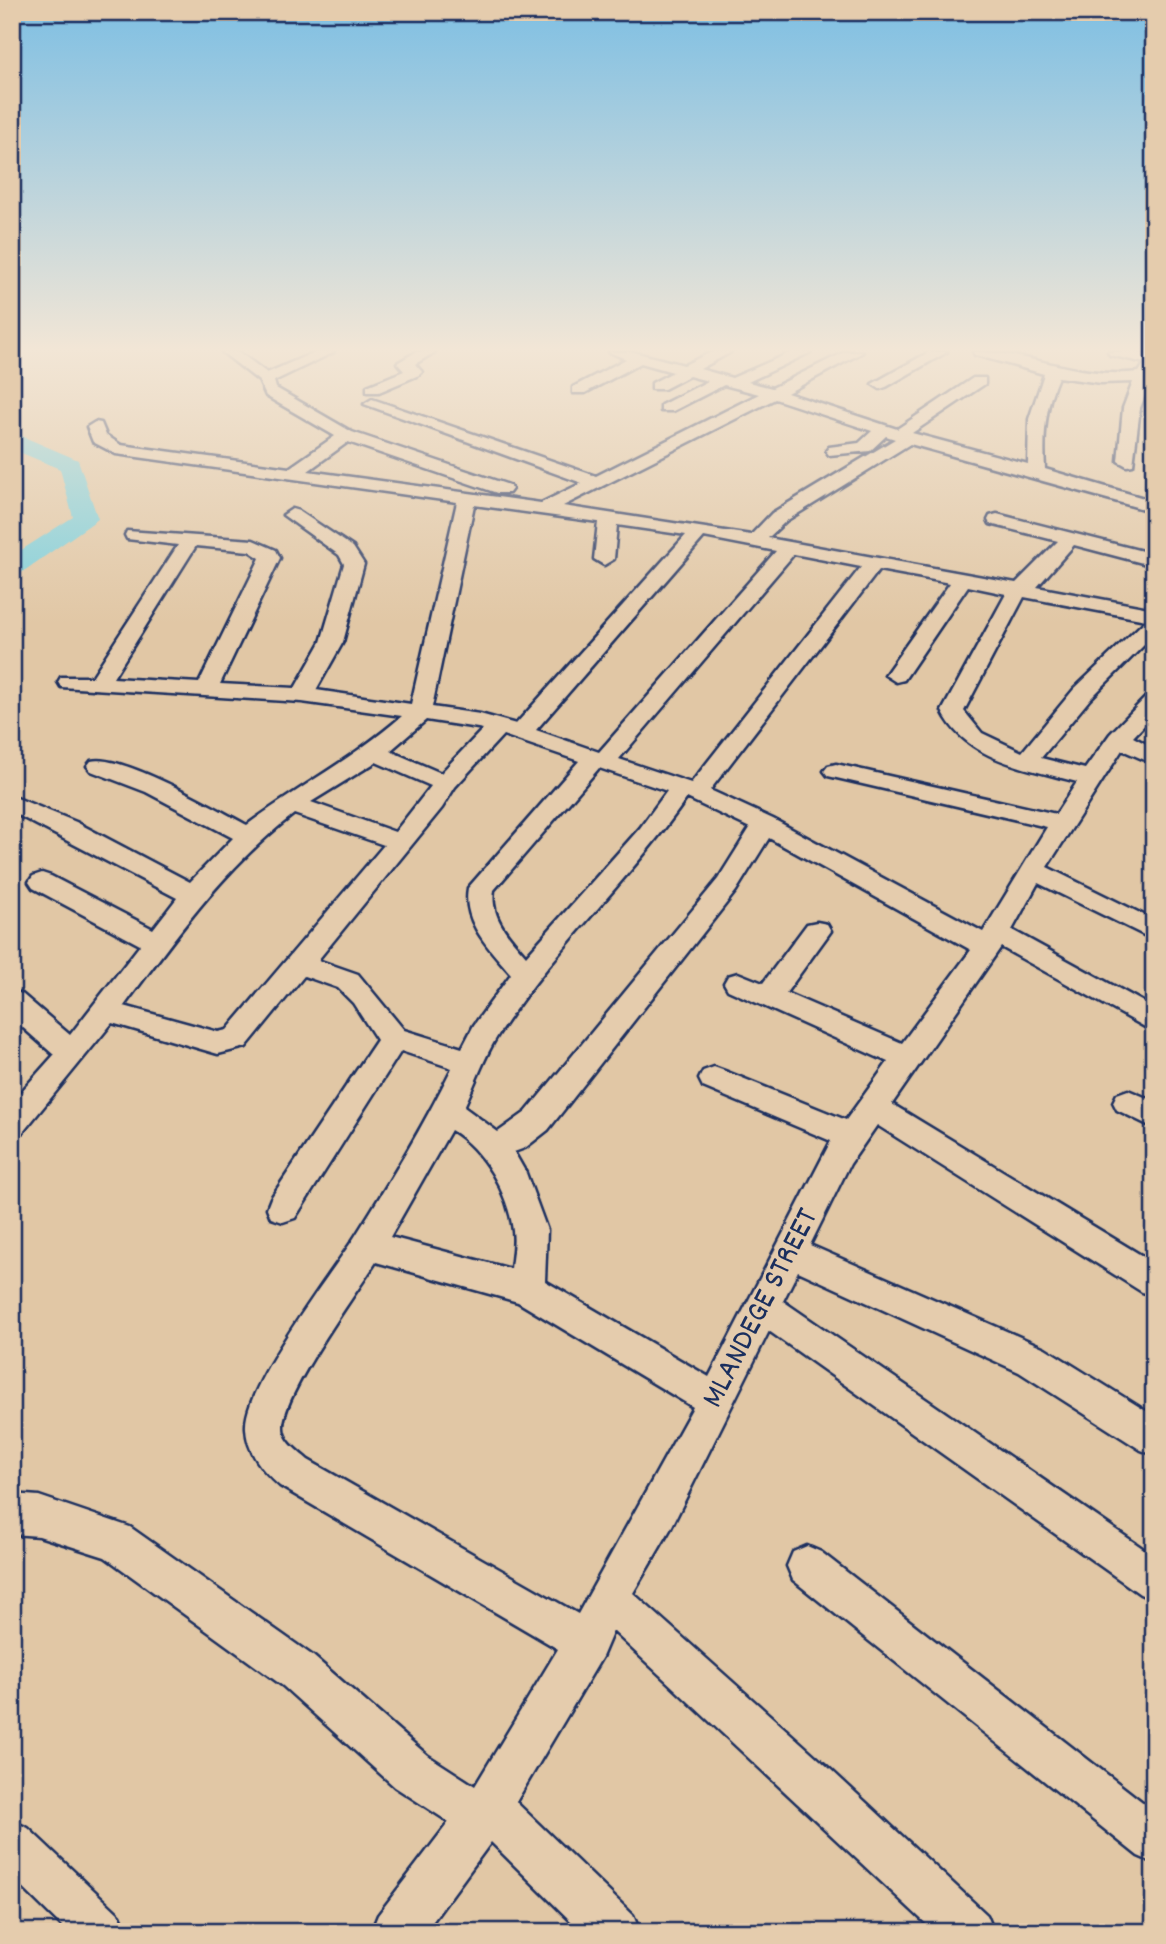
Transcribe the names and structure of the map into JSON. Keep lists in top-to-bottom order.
{
  "streets": {
    "street": ["MLANDEGE STREET"]
  }
}
